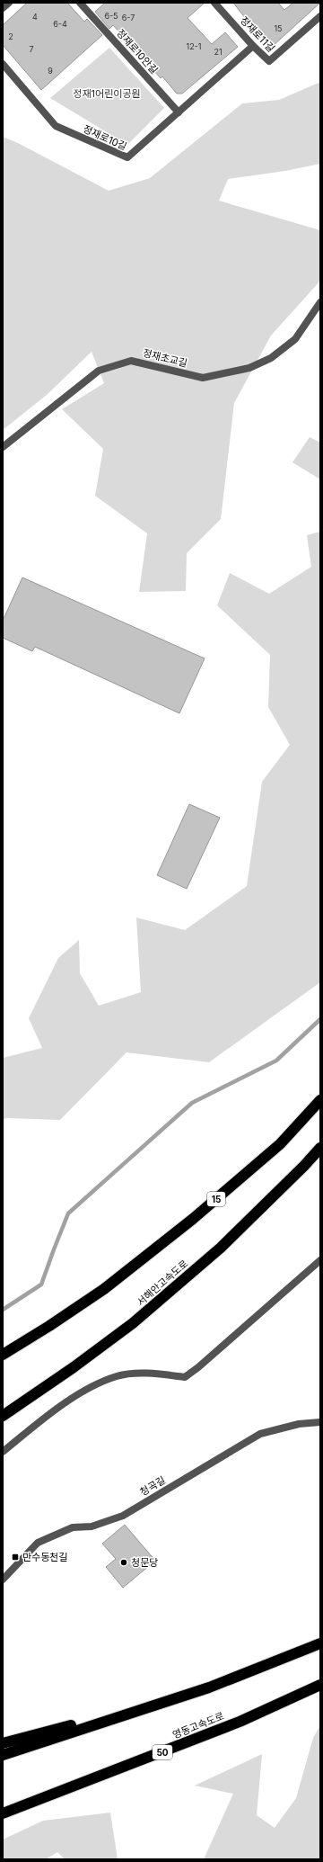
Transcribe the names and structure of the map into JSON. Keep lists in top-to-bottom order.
{
  "streets": {
    "highway": [
      "15",
      "서해안고속도로",
      "영동고속도로",
      "50"
    ],
    "street": [
      "정재로11길",
      "정재로10안길",
      "정재로10길",
      "정재초교길",
      "청곡길"
    ]
  },
  "crossings": [
    ["정재로11길", "정재로10길"],
    ["정재로10안길", "정재로10길"]
  ],
  "parks": ["정재1어린이공원"],
  "places": {
    "transit": ["만수동천길"],
    "other": ["청문당"]
  },
  "house_numbers": [
    "6-5",
    "4",
    "6-7",
    "6-4",
    "15",
    "2",
    "12-1",
    "7",
    "21",
    "9"
  ]
}
